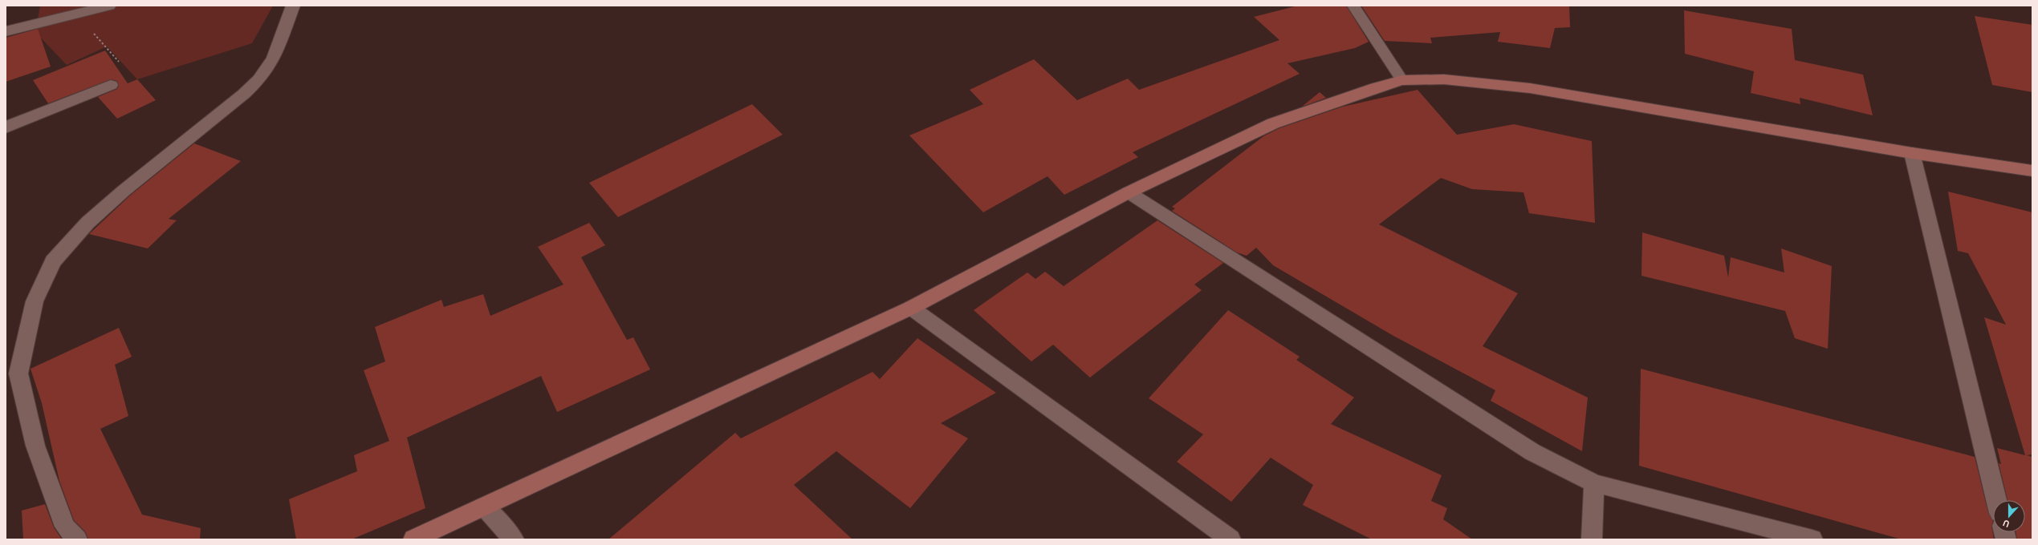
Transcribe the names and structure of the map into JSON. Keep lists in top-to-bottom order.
{
  "north": "bottom"
}
